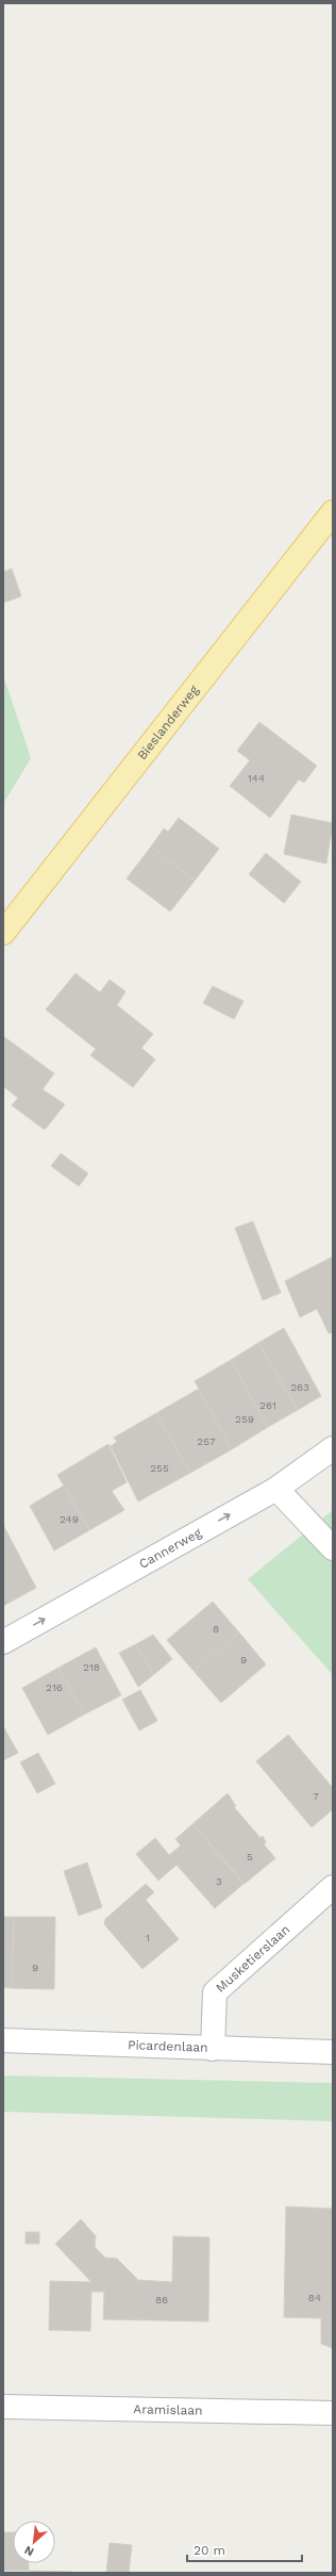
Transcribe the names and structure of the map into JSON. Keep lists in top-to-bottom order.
{
  "streets": {
    "main road": ["Bieslanderweg"],
    "street": [
      "Cannerweg",
      "Musketierslaan",
      "Picardenlaan",
      "Aramislaan"
    ]
  },
  "crossings": [
    ["Musketierslaan", "Picardenlaan"]
  ],
  "one_way": ["Cannerweg"],
  "house_numbers": [
    "144",
    "263",
    "261",
    "259",
    "257",
    "255",
    "249",
    "8",
    "9",
    "218",
    "216",
    "7",
    "5",
    "3",
    "1",
    "9",
    "84",
    "86"
  ],
  "scale_bar": "20 m",
  "north": "bottom left"
}
